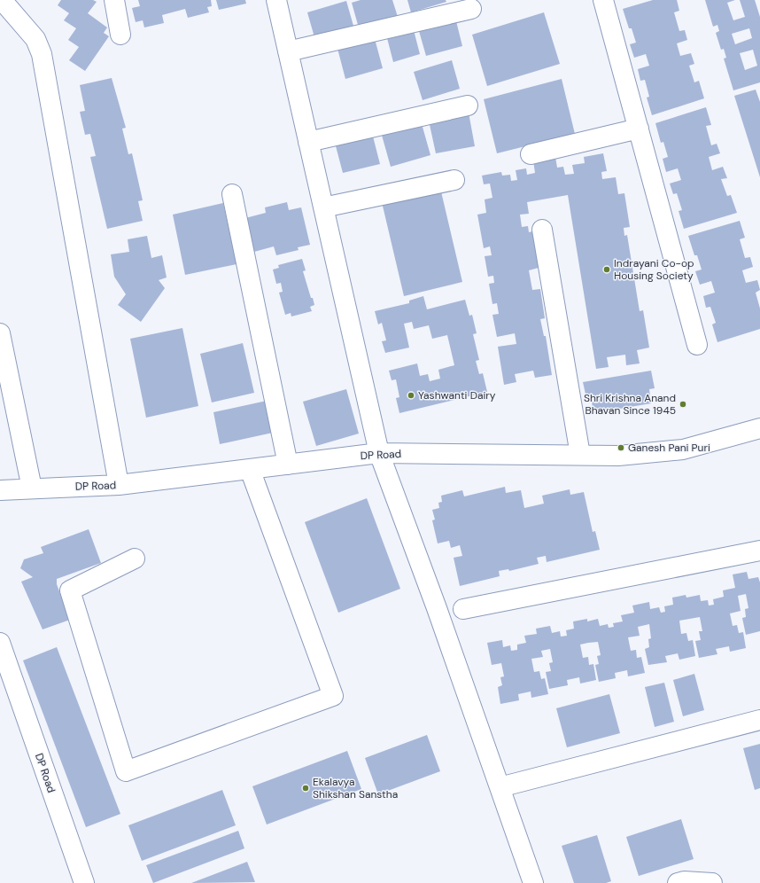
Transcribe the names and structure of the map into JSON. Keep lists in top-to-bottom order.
{
  "streets": {
    "street": ["DP Road"]
  },
  "places": [
    "Indrayani Co-op Housing Society",
    "Yashwanti Dairy",
    "Shri Krishna Anand Bhavan Since 1945",
    "Ganesh Pani Puri",
    "Ekalavya Shikshan Sanstha"
  ]
}
